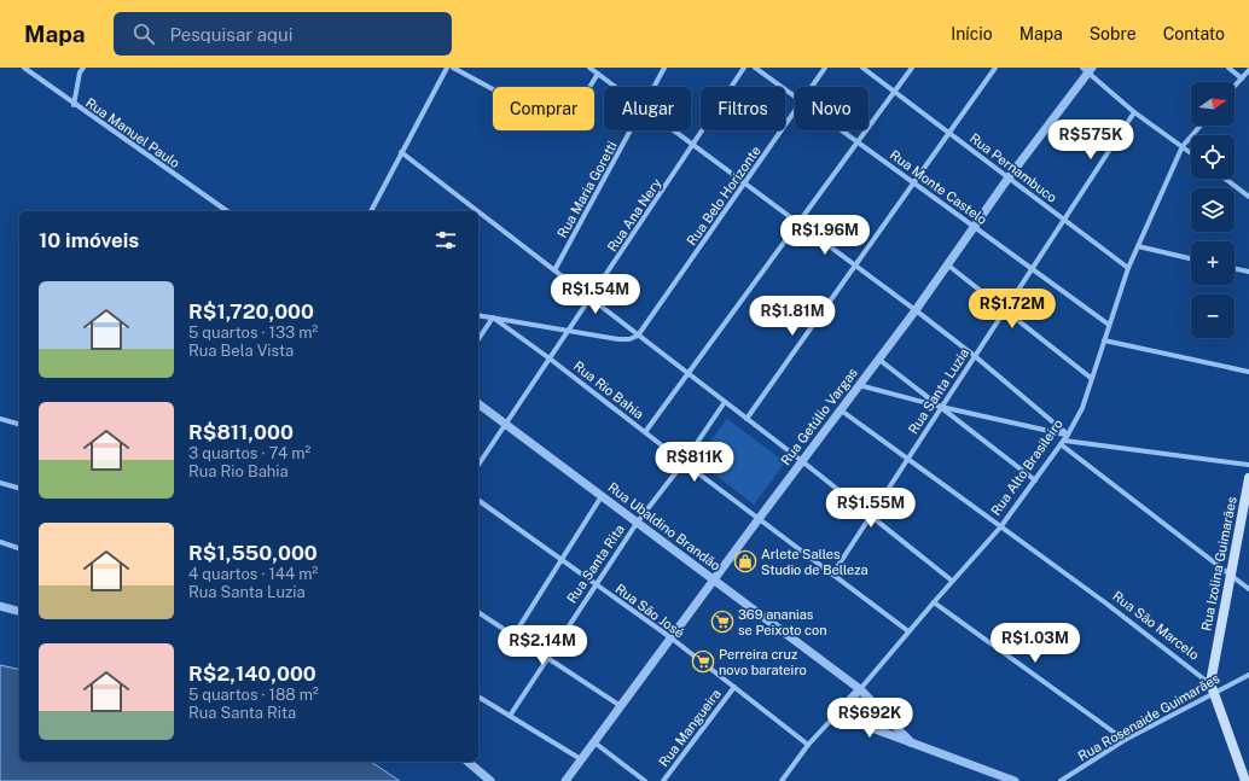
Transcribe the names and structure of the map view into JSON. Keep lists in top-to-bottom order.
{
  "streets": {
    "main road": ["Rua Izolina Guimarães"],
    "street": [
      "Rua Manuel Paulo",
      "Rua Pernambuco",
      "Rua Monte Castelo",
      "Rua Maria Goretti",
      "Rua Belo Horizonte",
      "Rua Ana Nery",
      "Rua Rio Bahia",
      "Rua Santa Luzia",
      "Rua Getúlio Vargas",
      "Rua Alto Brasileiro",
      "Rua Ubaldino Brandão",
      "Rua Santa Rita",
      "Rua São José",
      "Rua São Marcelo",
      "Rua Rosenaide Guimarães",
      "Rua Mangueira"
    ]
  },
  "crossings": [
    ["Rua Pernambuco", "Rua Santa Luzia"],
    ["Rua Pernambuco", "Rua Getúlio Vargas"],
    ["Rua Pernambuco", "Rua Alto Brasileiro"],
    ["Rua Monte Castelo", "Rua Santa Luzia"],
    ["Rua Monte Castelo", "Rua Getúlio Vargas"],
    ["Rua Monte Castelo", "Rua Alto Brasileiro"],
    ["Rua Ana Nery", "Rua Rio Bahia"],
    ["Rua Ana Nery", "Rua Ubaldino Brandão"],
    ["Rua Rio Bahia", "Rua Santa Luzia"],
    ["Rua Rio Bahia", "Rua Getúlio Vargas"],
    ["Rua Rio Bahia", "Rua Alto Brasileiro"],
    ["Rua Rio Bahia", "Rua Santa Rita"],
    ["Rua Santa Luzia", "Rua São Marcelo"],
    ["Rua Getúlio Vargas", "Rua Ubaldino Brandão"],
    ["Rua Getúlio Vargas", "Rua São José"],
    ["Rua Getúlio Vargas", "Rua São Marcelo"],
    ["Rua Alto Brasileiro", "Rua Ubaldino Brandão"],
    ["Rua Alto Brasileiro", "Rua São José"],
    ["Rua Alto Brasileiro", "Rua São Marcelo"],
    ["Rua Ubaldino Brandão", "Rua Santa Rita"],
    ["Rua Santa Rita", "Rua São José"],
    ["Rua Izolina Guimarães", "Rua São Marcelo"],
    ["Rua Izolina Guimarães", "Rua Rosenaide Guimarães"],
    ["Rua São José", "Rua Mangueira"],
    ["Rua São Marcelo", "Rua Rosenaide Guimarães"]
  ],
  "places": {
    "shop": ["Arlete Salles Studio de Belleza"],
    "supermarket": ["369 ananias se Peixoto con", "Perreira cruz novo barateiro"]
  },
  "north": "right",
  "page": {
    "header": "Mapa",
    "search": "Pesquisar aqui",
    "nav": [
      "Início",
      "Mapa",
      "Sobre",
      "Contato"
    ],
    "map_buttons": ["+", "−"],
    "chip": [
      "Comprar",
      "Alugar",
      "Filtros",
      "Novo"
    ],
    "price": [
      "R$575K",
      "R$1.96M",
      "R$1.54M",
      "R$1.72M",
      "R$1.81M",
      "R$811K",
      "R$1.55M",
      "R$1.03M",
      "R$2.14M",
      "R$692K"
    ],
    "heading": "10 imóveis",
    "list": [
      {
        "name": "R$1,720,000",
        "note": "5 quartos · 133 m² · Rua Bela Vista"
      },
      {
        "name": "R$811,000",
        "note": "3 quartos · 74 m² · Rua Rio Bahia"
      },
      {
        "name": "R$1,550,000",
        "note": "4 quartos · 144 m² · Rua Santa Luzia"
      },
      {
        "name": "R$2,140,000",
        "note": "5 quartos · 188 m² · Rua Santa Rita"
      }
    ]
  }
}
